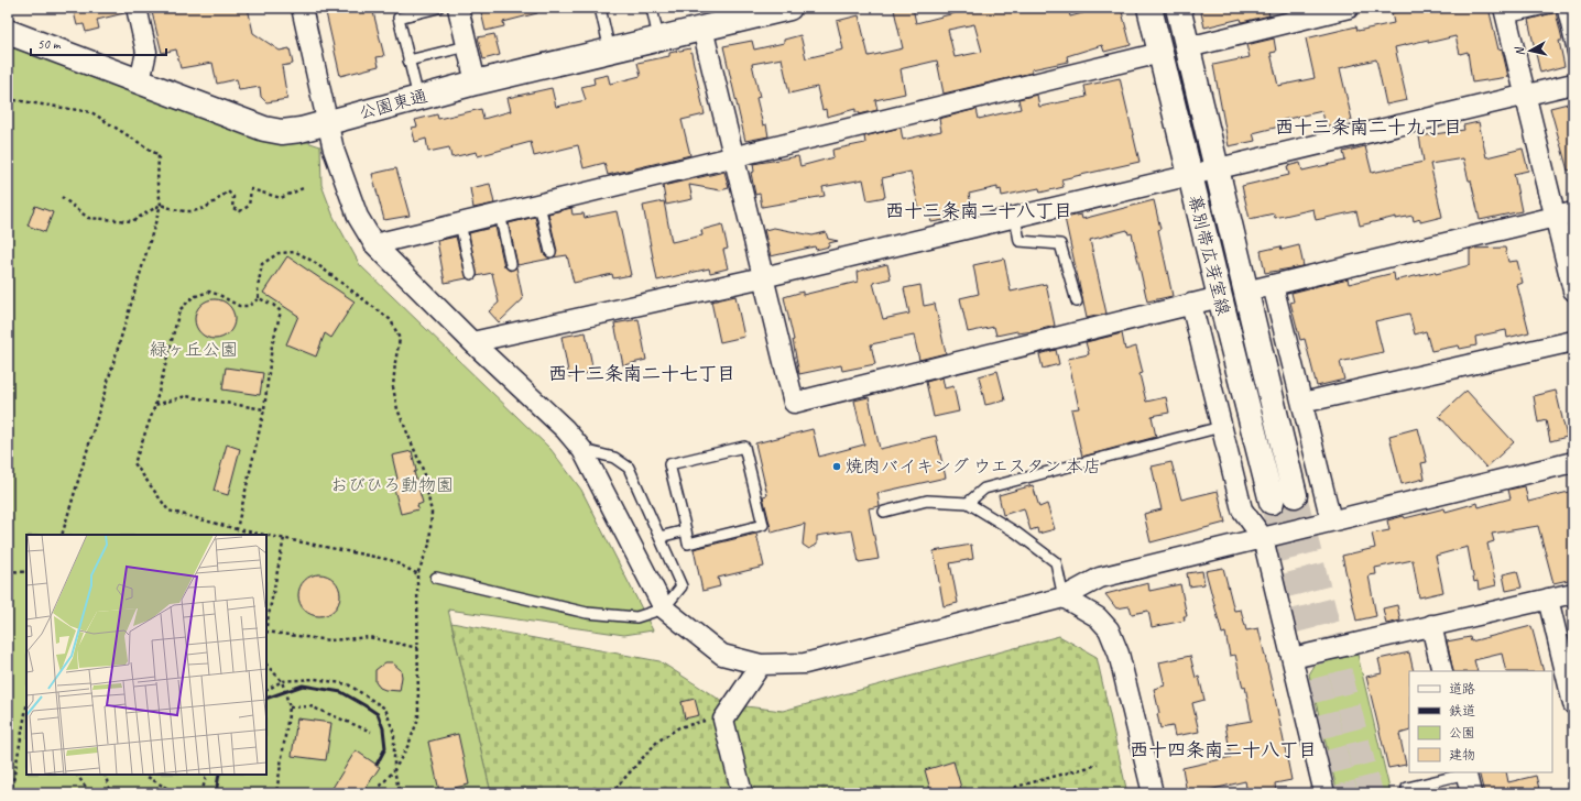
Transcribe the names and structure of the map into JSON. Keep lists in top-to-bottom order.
{
  "streets": {
    "main road": ["公園東通", "幕別帯広芽室線"]
  },
  "districts": [
    "西十三条南二十九丁目",
    "西十三条南二十八丁目",
    "西十三条南二十七丁目",
    "西十四条南二十八丁目"
  ],
  "parks": ["緑ヶ丘公園", "おびひろ動物園"],
  "places": ["焼肉バイキング ウエスタン 本店"],
  "legend": [
    "道路",
    "鉄道",
    "公園",
    "建物"
  ],
  "scale_bar": "50 m",
  "north": "left"
}
